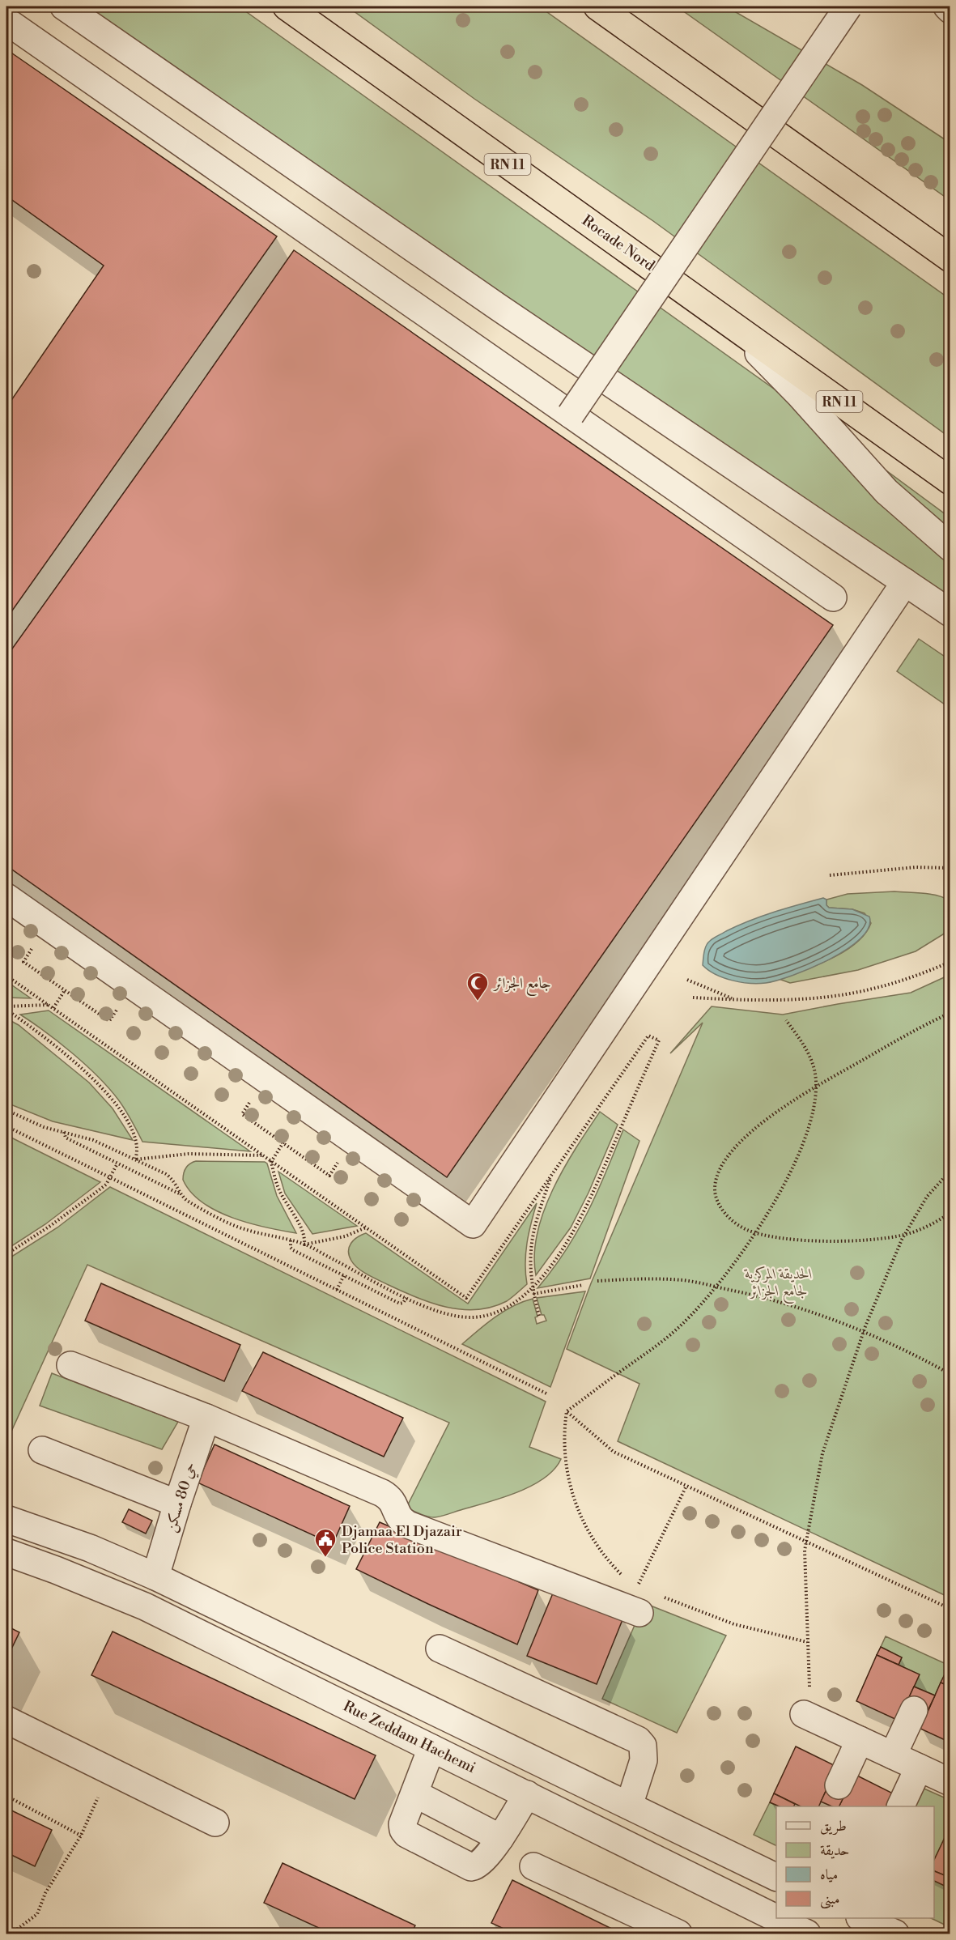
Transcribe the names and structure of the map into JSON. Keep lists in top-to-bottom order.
{
  "streets": {
    "highway": ["RN 11", "Rocade Nord"],
    "street": ["حي 80 مسكن", "Rue Zeddam Hachemi"]
  },
  "parks": ["الحديقة المركزية لجامع الجزائر"],
  "places": {
    "mosque": ["جامع الجزائر"],
    "public building": ["Djamaa El Djazair Police Station"]
  },
  "legend": [
    "طريق",
    "حديقة",
    "مياه",
    "مبنى"
  ]
}
